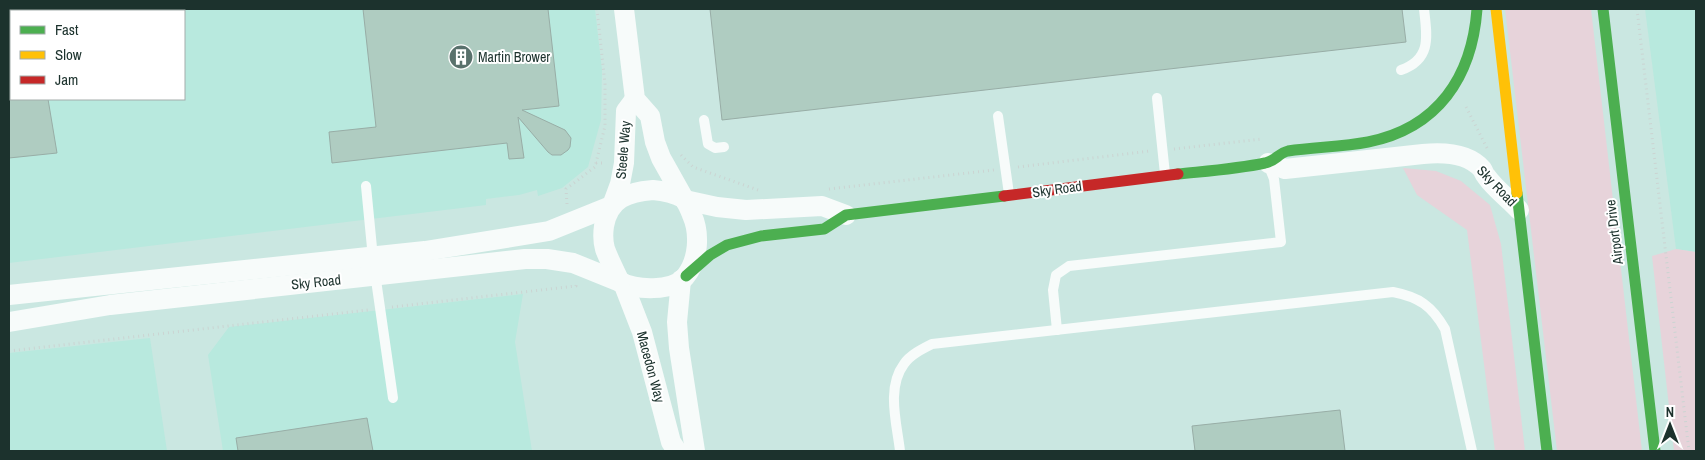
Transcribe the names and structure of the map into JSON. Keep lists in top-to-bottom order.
{
  "streets": {
    "street": [
      "Steele Way",
      "Sky Road",
      "Airport Drive",
      "Macedon Way"
    ]
  },
  "crossings": [
    ["Steele Way", "Sky Road"],
    ["Steele Way", "Macedon Way"],
    ["Sky Road", "Macedon Way"]
  ],
  "places": {
    "building": ["Martin Brower"]
  },
  "legend": ["Fast", "Slow", "Jam"],
  "north": "top"
}
